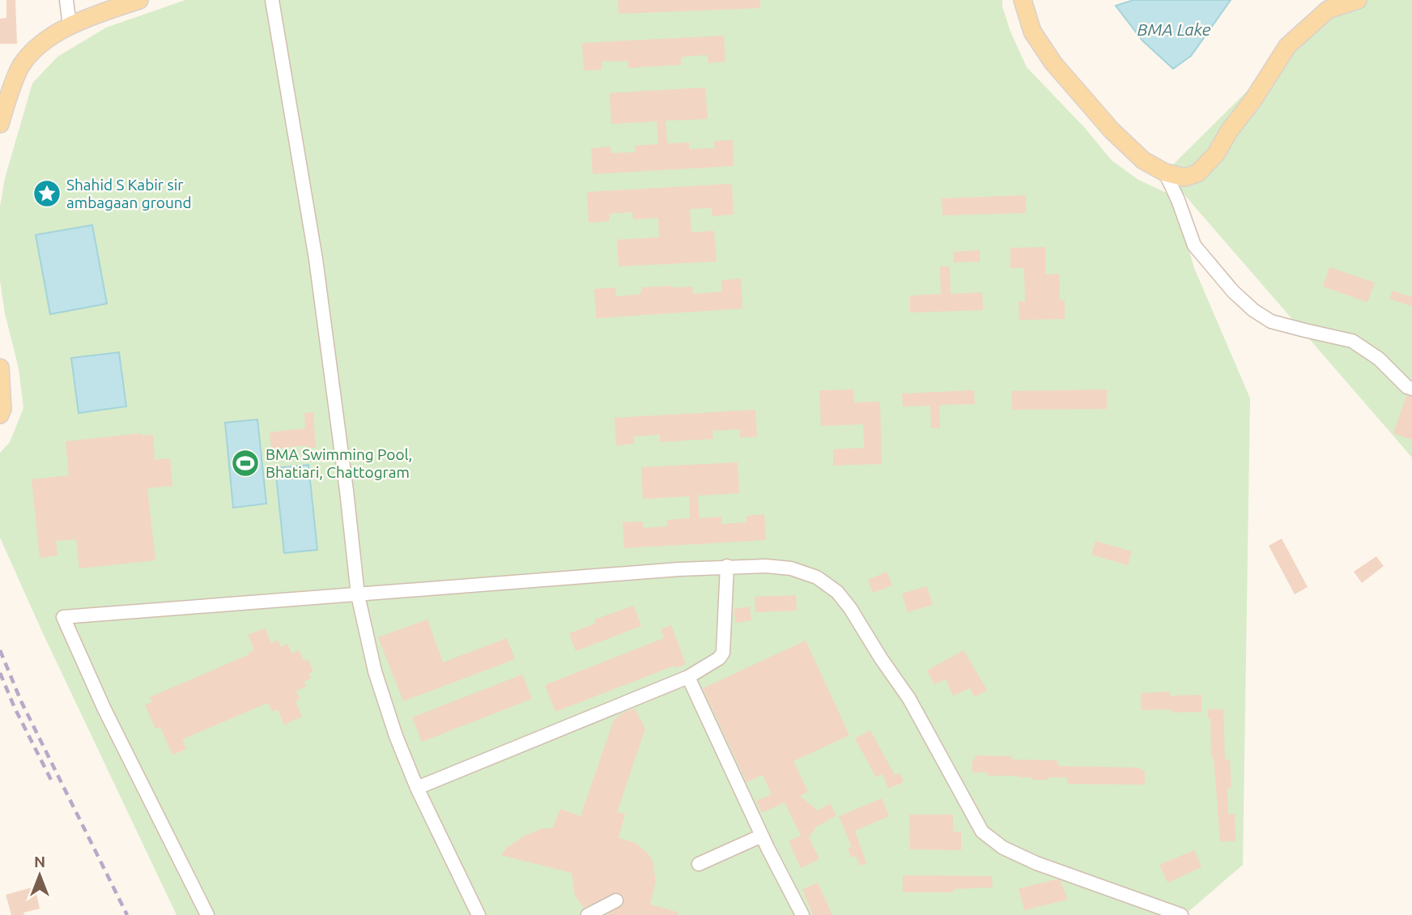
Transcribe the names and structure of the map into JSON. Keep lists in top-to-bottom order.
{
  "water": ["BMA Lake"],
  "places": {
    "place": ["Shahid S Kabir sir ambagaan ground"],
    "sports": ["BMA Swimming Pool, Bhatiari, Chattogram"]
  },
  "north": "top"
}
